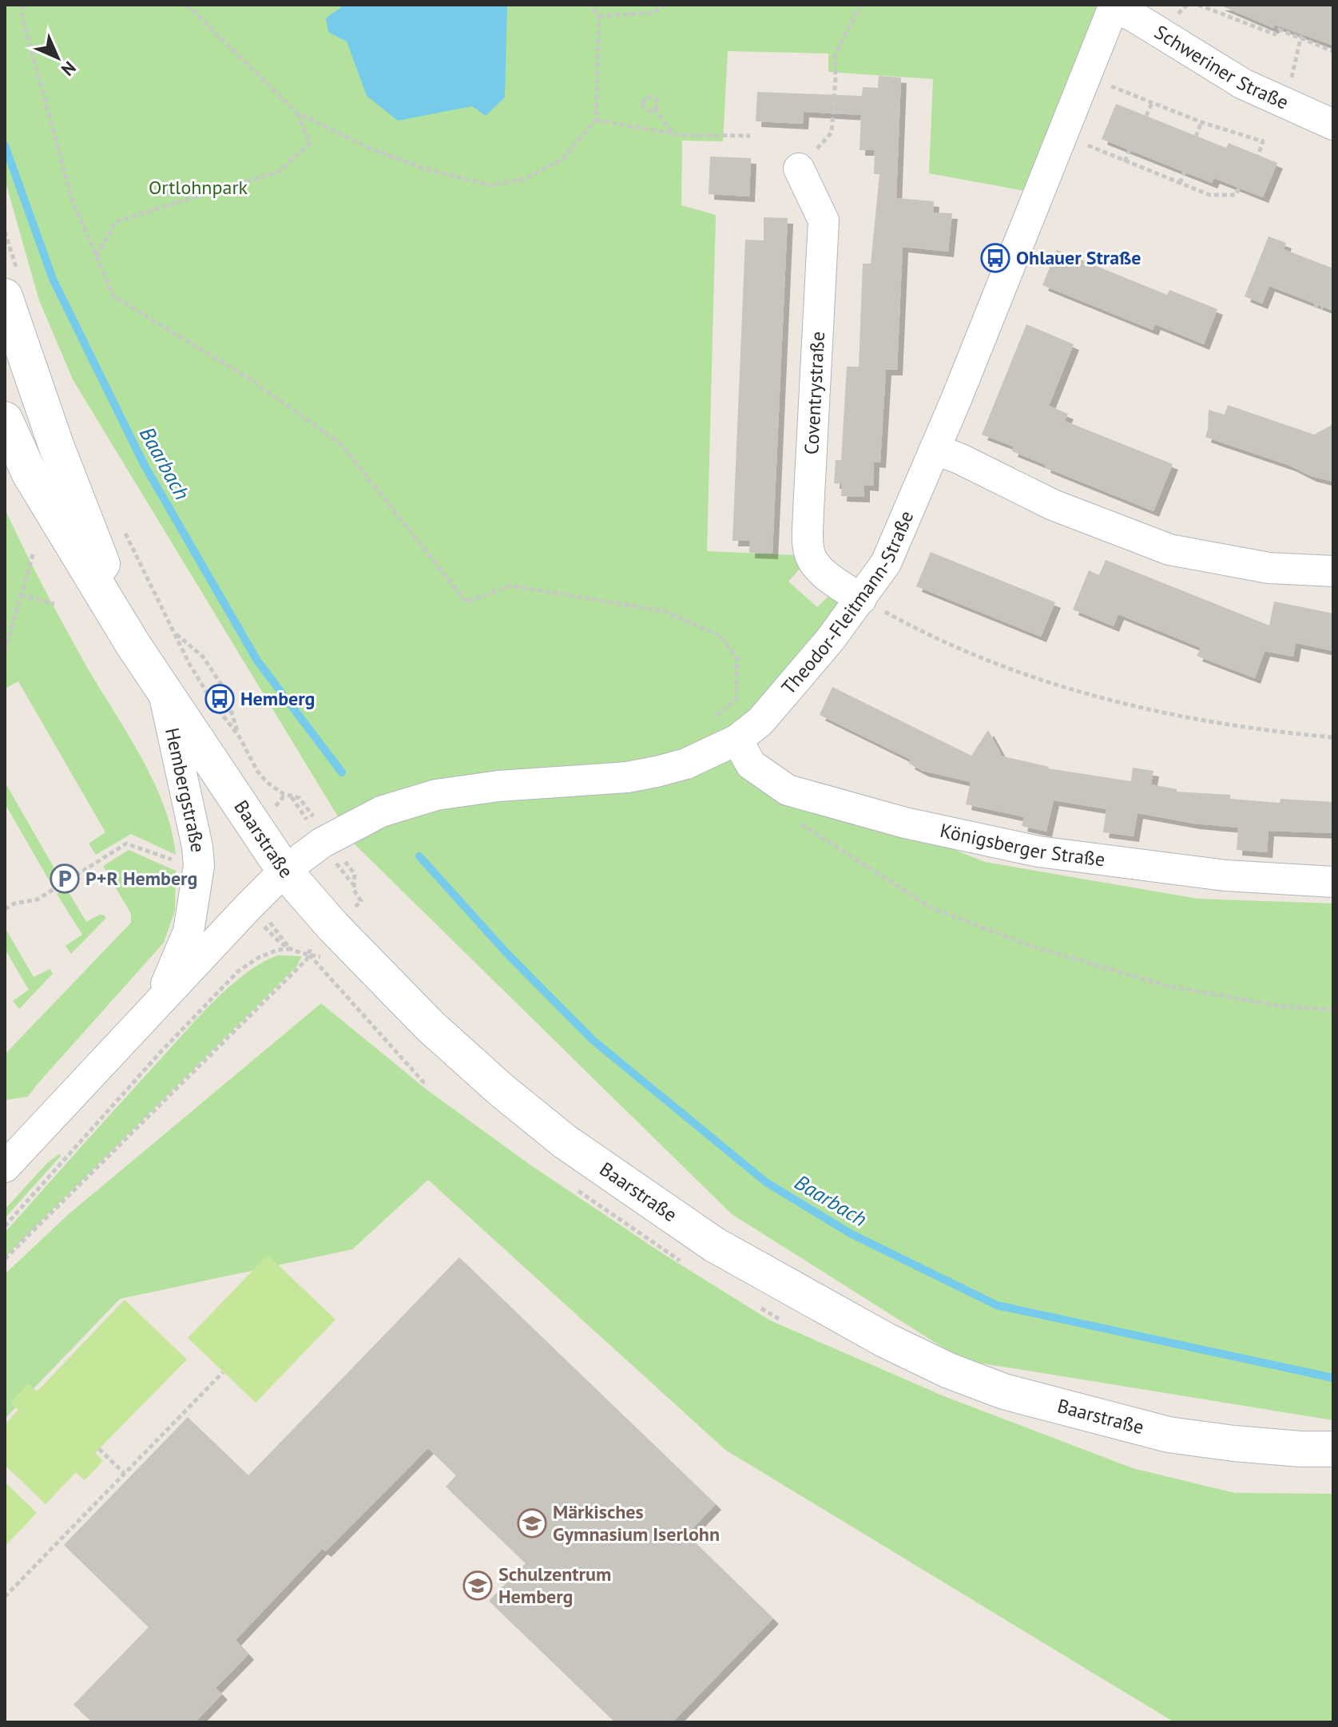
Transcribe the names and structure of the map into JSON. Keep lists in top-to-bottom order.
{
  "streets": {
    "main road": ["Baarstraße"],
    "street": [
      "Schweriner Straße",
      "Coventrystraße",
      "Theodor-Fleitmann-Straße",
      "Hembergstraße",
      "Königsberger Straße"
    ]
  },
  "crossings": [
    ["Schweriner Straße", "Theodor-Fleitmann-Straße"],
    ["Coventrystraße", "Theodor-Fleitmann-Straße"],
    ["Theodor-Fleitmann-Straße", "Hembergstraße"],
    ["Theodor-Fleitmann-Straße", "Baarstraße"],
    ["Theodor-Fleitmann-Straße", "Königsberger Straße"],
    ["Hembergstraße", "Baarstraße"]
  ],
  "water": ["Baarbach"],
  "parks": ["Ortlohnpark"],
  "places": {
    "bus stop": ["Ohlauer Straße", "Hemberg"],
    "parking": ["P+R Hemberg"],
    "school or university": ["Märkisches Gymnasium Iserlohn", "Schulzentrum Hemberg"]
  },
  "north": "bottom right"
}
